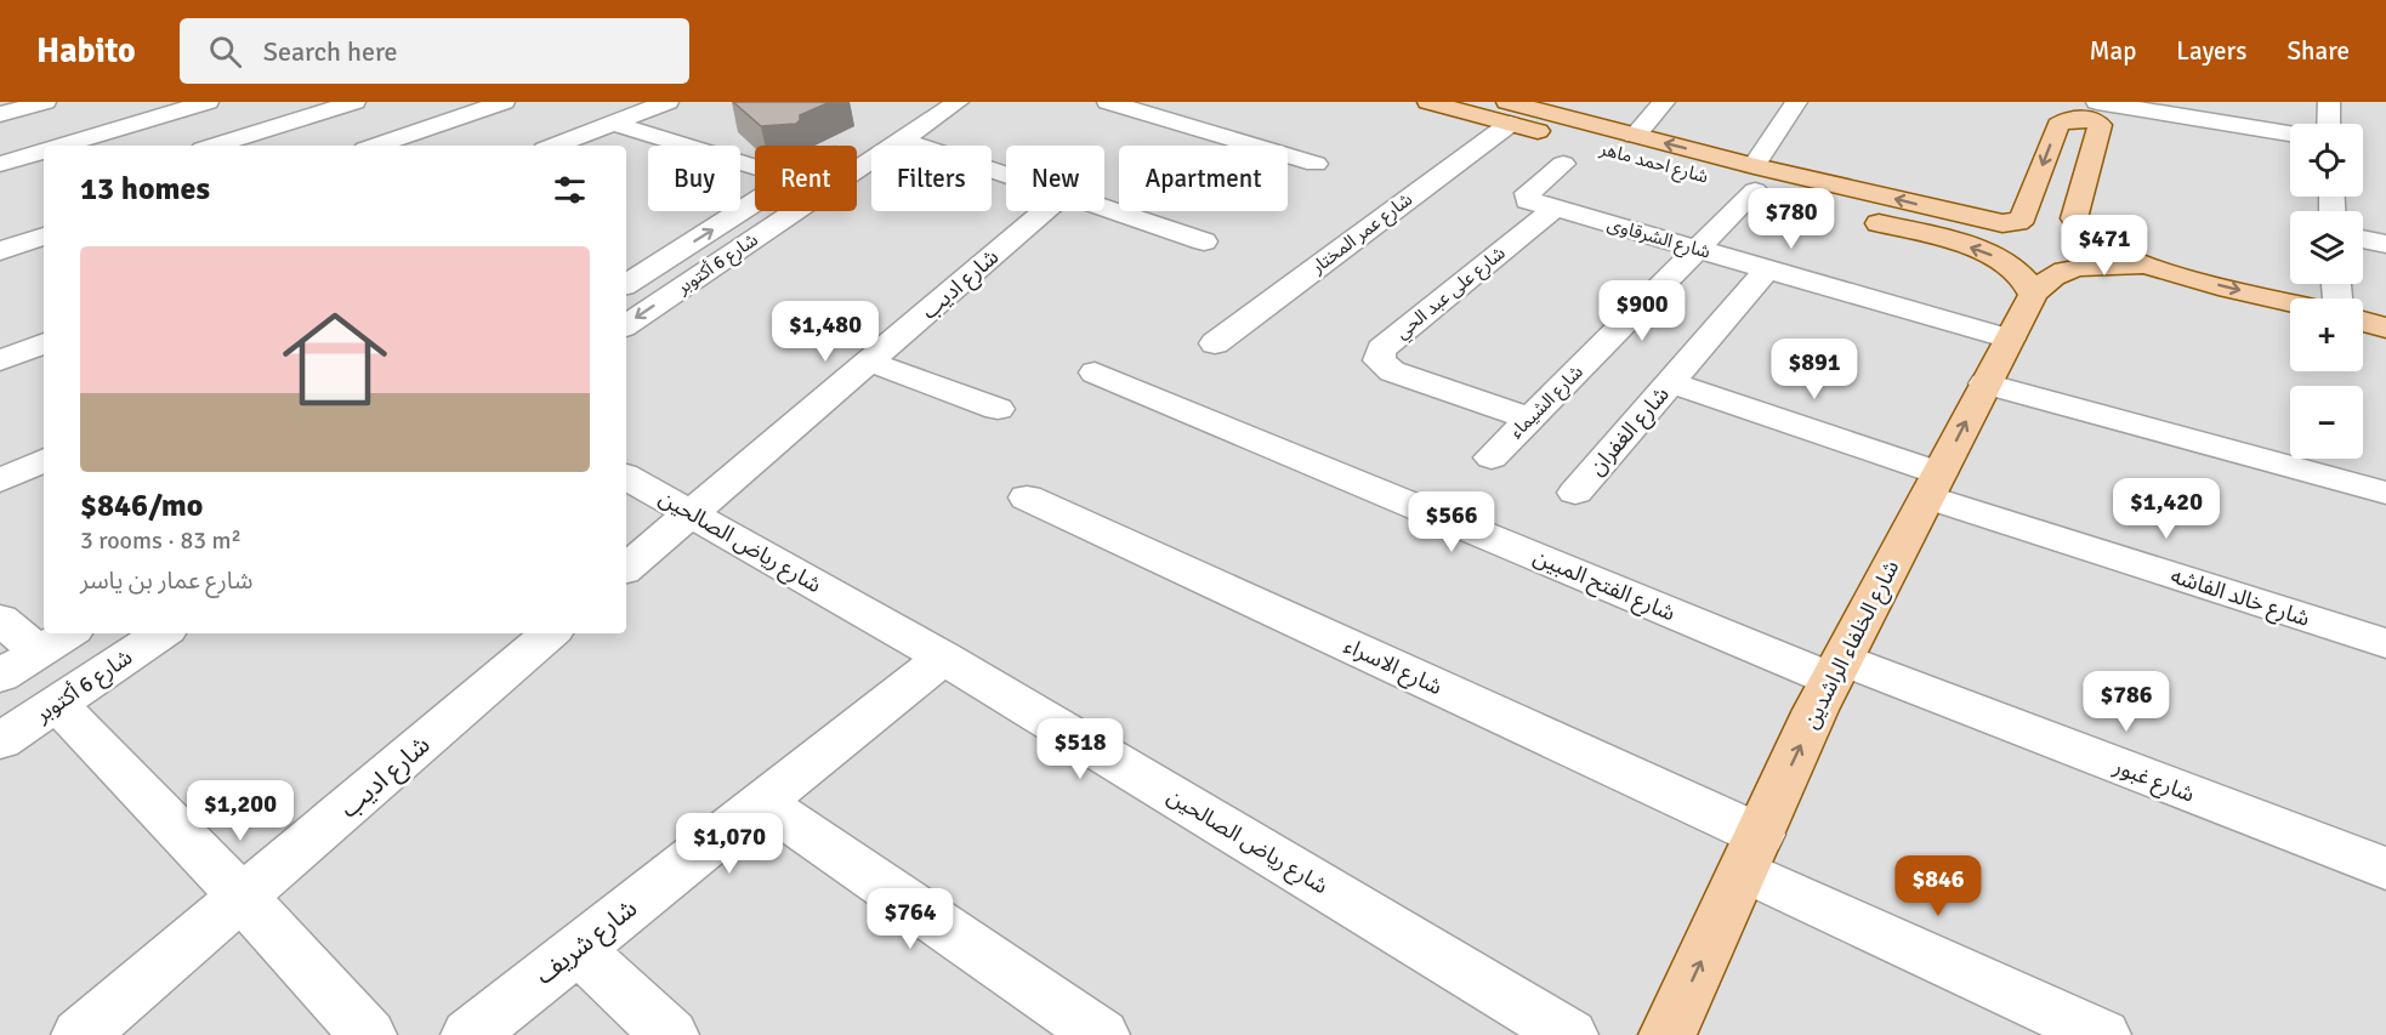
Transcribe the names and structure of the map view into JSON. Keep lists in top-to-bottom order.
{
  "streets": {
    "main road": ["شارع احمد ماهر", "شارع الخلفاء الراشدين"],
    "street": [
      "شارع عمر المختار",
      "شارع الشرقاوى",
      "شارع 6 أكتوبر",
      "شارع اديب",
      "شارع على عبد الحي",
      "شارع الشيماء",
      "شارع الغفران",
      "شارع رياض الصالحين",
      "شارع الفتح المبين",
      "شارع خالد الفاشه",
      "شارع الاسراء",
      "شارع غبور",
      "شارع شريف"
    ]
  },
  "crossings": [
    ["شارع احمد ماهر", "شارع عمر المختار"],
    ["شارع احمد ماهر", "شارع الشيماء"],
    ["شارع الشرقاوى", "شارع على عبد الحي"],
    ["شارع الشرقاوى", "شارع الشيماء"],
    ["شارع الشرقاوى", "شارع الغفران"],
    ["شارع الشرقاوى", "شارع الخلفاء الراشدين"],
    ["شارع اديب", "شارع رياض الصالحين"],
    ["شارع على عبد الحي", "شارع الشيماء"],
    ["شارع الغفران", "شارع خالد الفاشه"],
    ["شارع رياض الصالحين", "شارع شريف"],
    ["شارع الفتح المبين", "شارع الخلفاء الراشدين"],
    ["شارع الفتح المبين", "شارع غبور"],
    ["شارع خالد الفاشه", "شارع الخلفاء الراشدين"],
    ["شارع الخلفاء الراشدين", "شارع الاسراء"],
    ["شارع الخلفاء الراشدين", "شارع غبور"]
  ],
  "one_way": ["شارع الخلفاء الراشدين"],
  "page": {
    "header": "Habito",
    "search": "Search here",
    "nav": ["Map", "Layers", "Share"],
    "map_buttons": ["+", "−"],
    "chip": [
      "Buy",
      "Rent",
      "Filters",
      "New",
      "Apartment"
    ],
    "heading": "13 homes",
    "price": [
      "$780",
      "$471",
      "$900",
      "$1,480",
      "$891",
      "$1,420",
      "$566",
      "$786",
      "$518",
      "$1,200",
      "$1,070",
      "$846",
      "$764"
    ],
    "list": [
      {
        "name": "$846/mo",
        "note": "3 rooms · 83 m² · شارع عمار بن ياسر"
      }
    ]
  }
}
